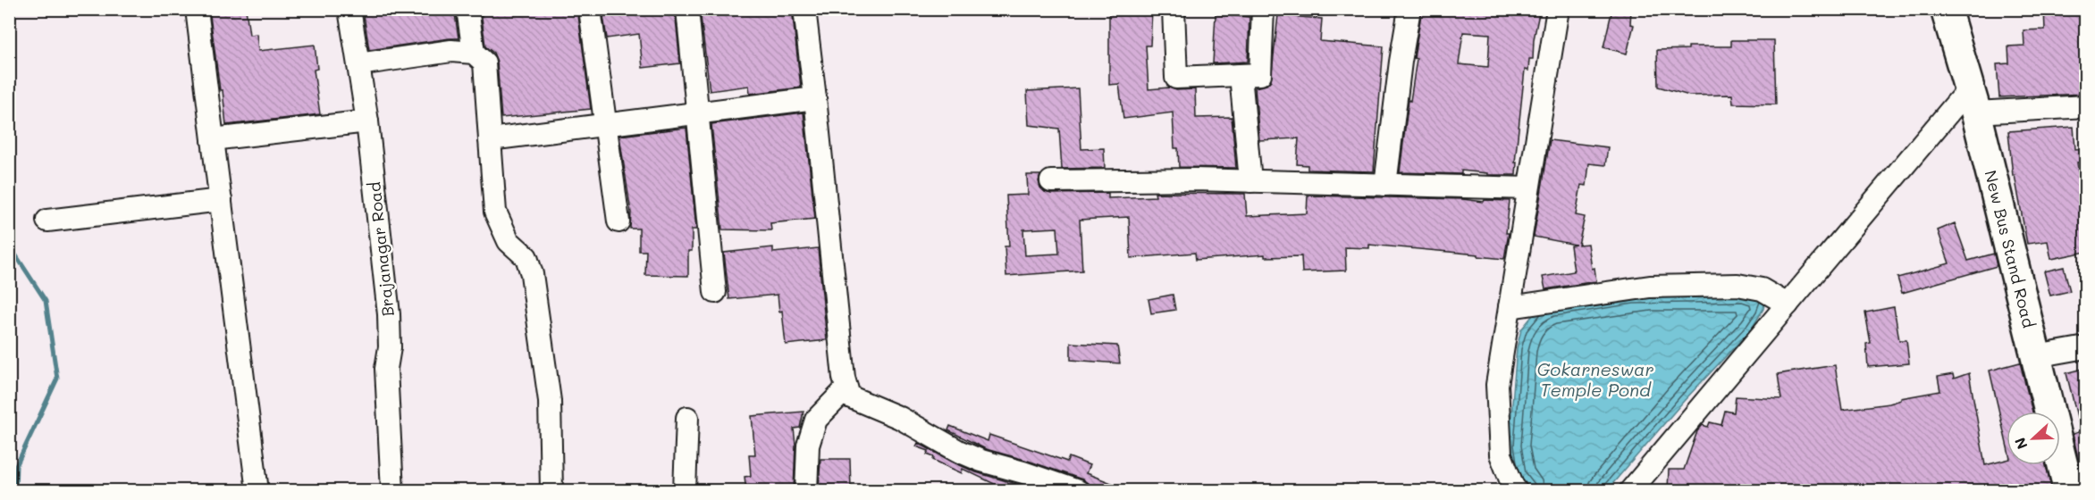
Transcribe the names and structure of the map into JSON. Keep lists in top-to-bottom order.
{
  "streets": {
    "highway": ["New Bus Stand Road"],
    "street": ["Brajanagar Road"]
  },
  "water": ["Gokarneswar Temple Pond"],
  "north": "left"
}
